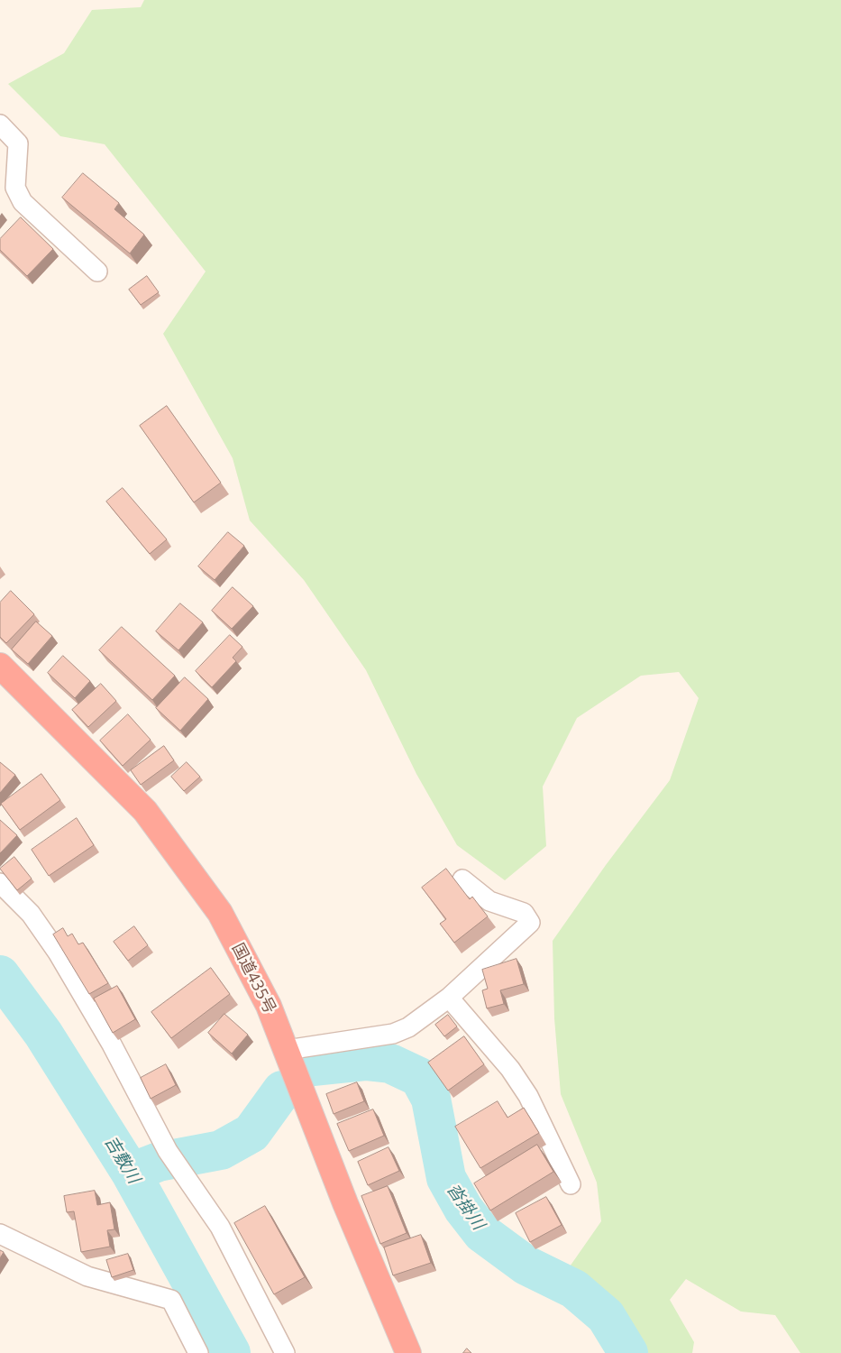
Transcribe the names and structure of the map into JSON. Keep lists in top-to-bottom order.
{
  "streets": {
    "highway": ["国道435号"]
  },
  "water": ["吉敷川", "沓掛川"]
}
